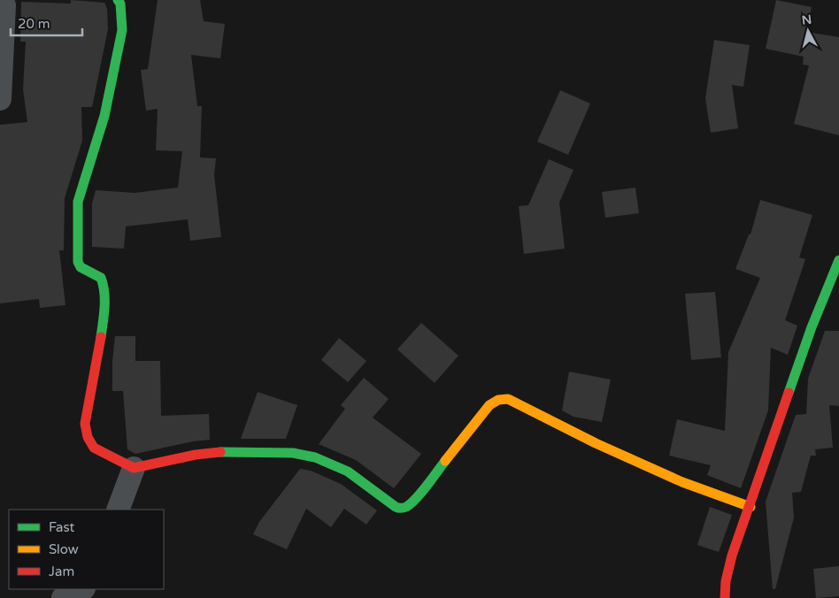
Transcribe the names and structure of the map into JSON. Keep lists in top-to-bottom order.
{
  "legend": ["Fast", "Slow", "Jam"],
  "scale_bar": "20 m",
  "north": "top"
}
